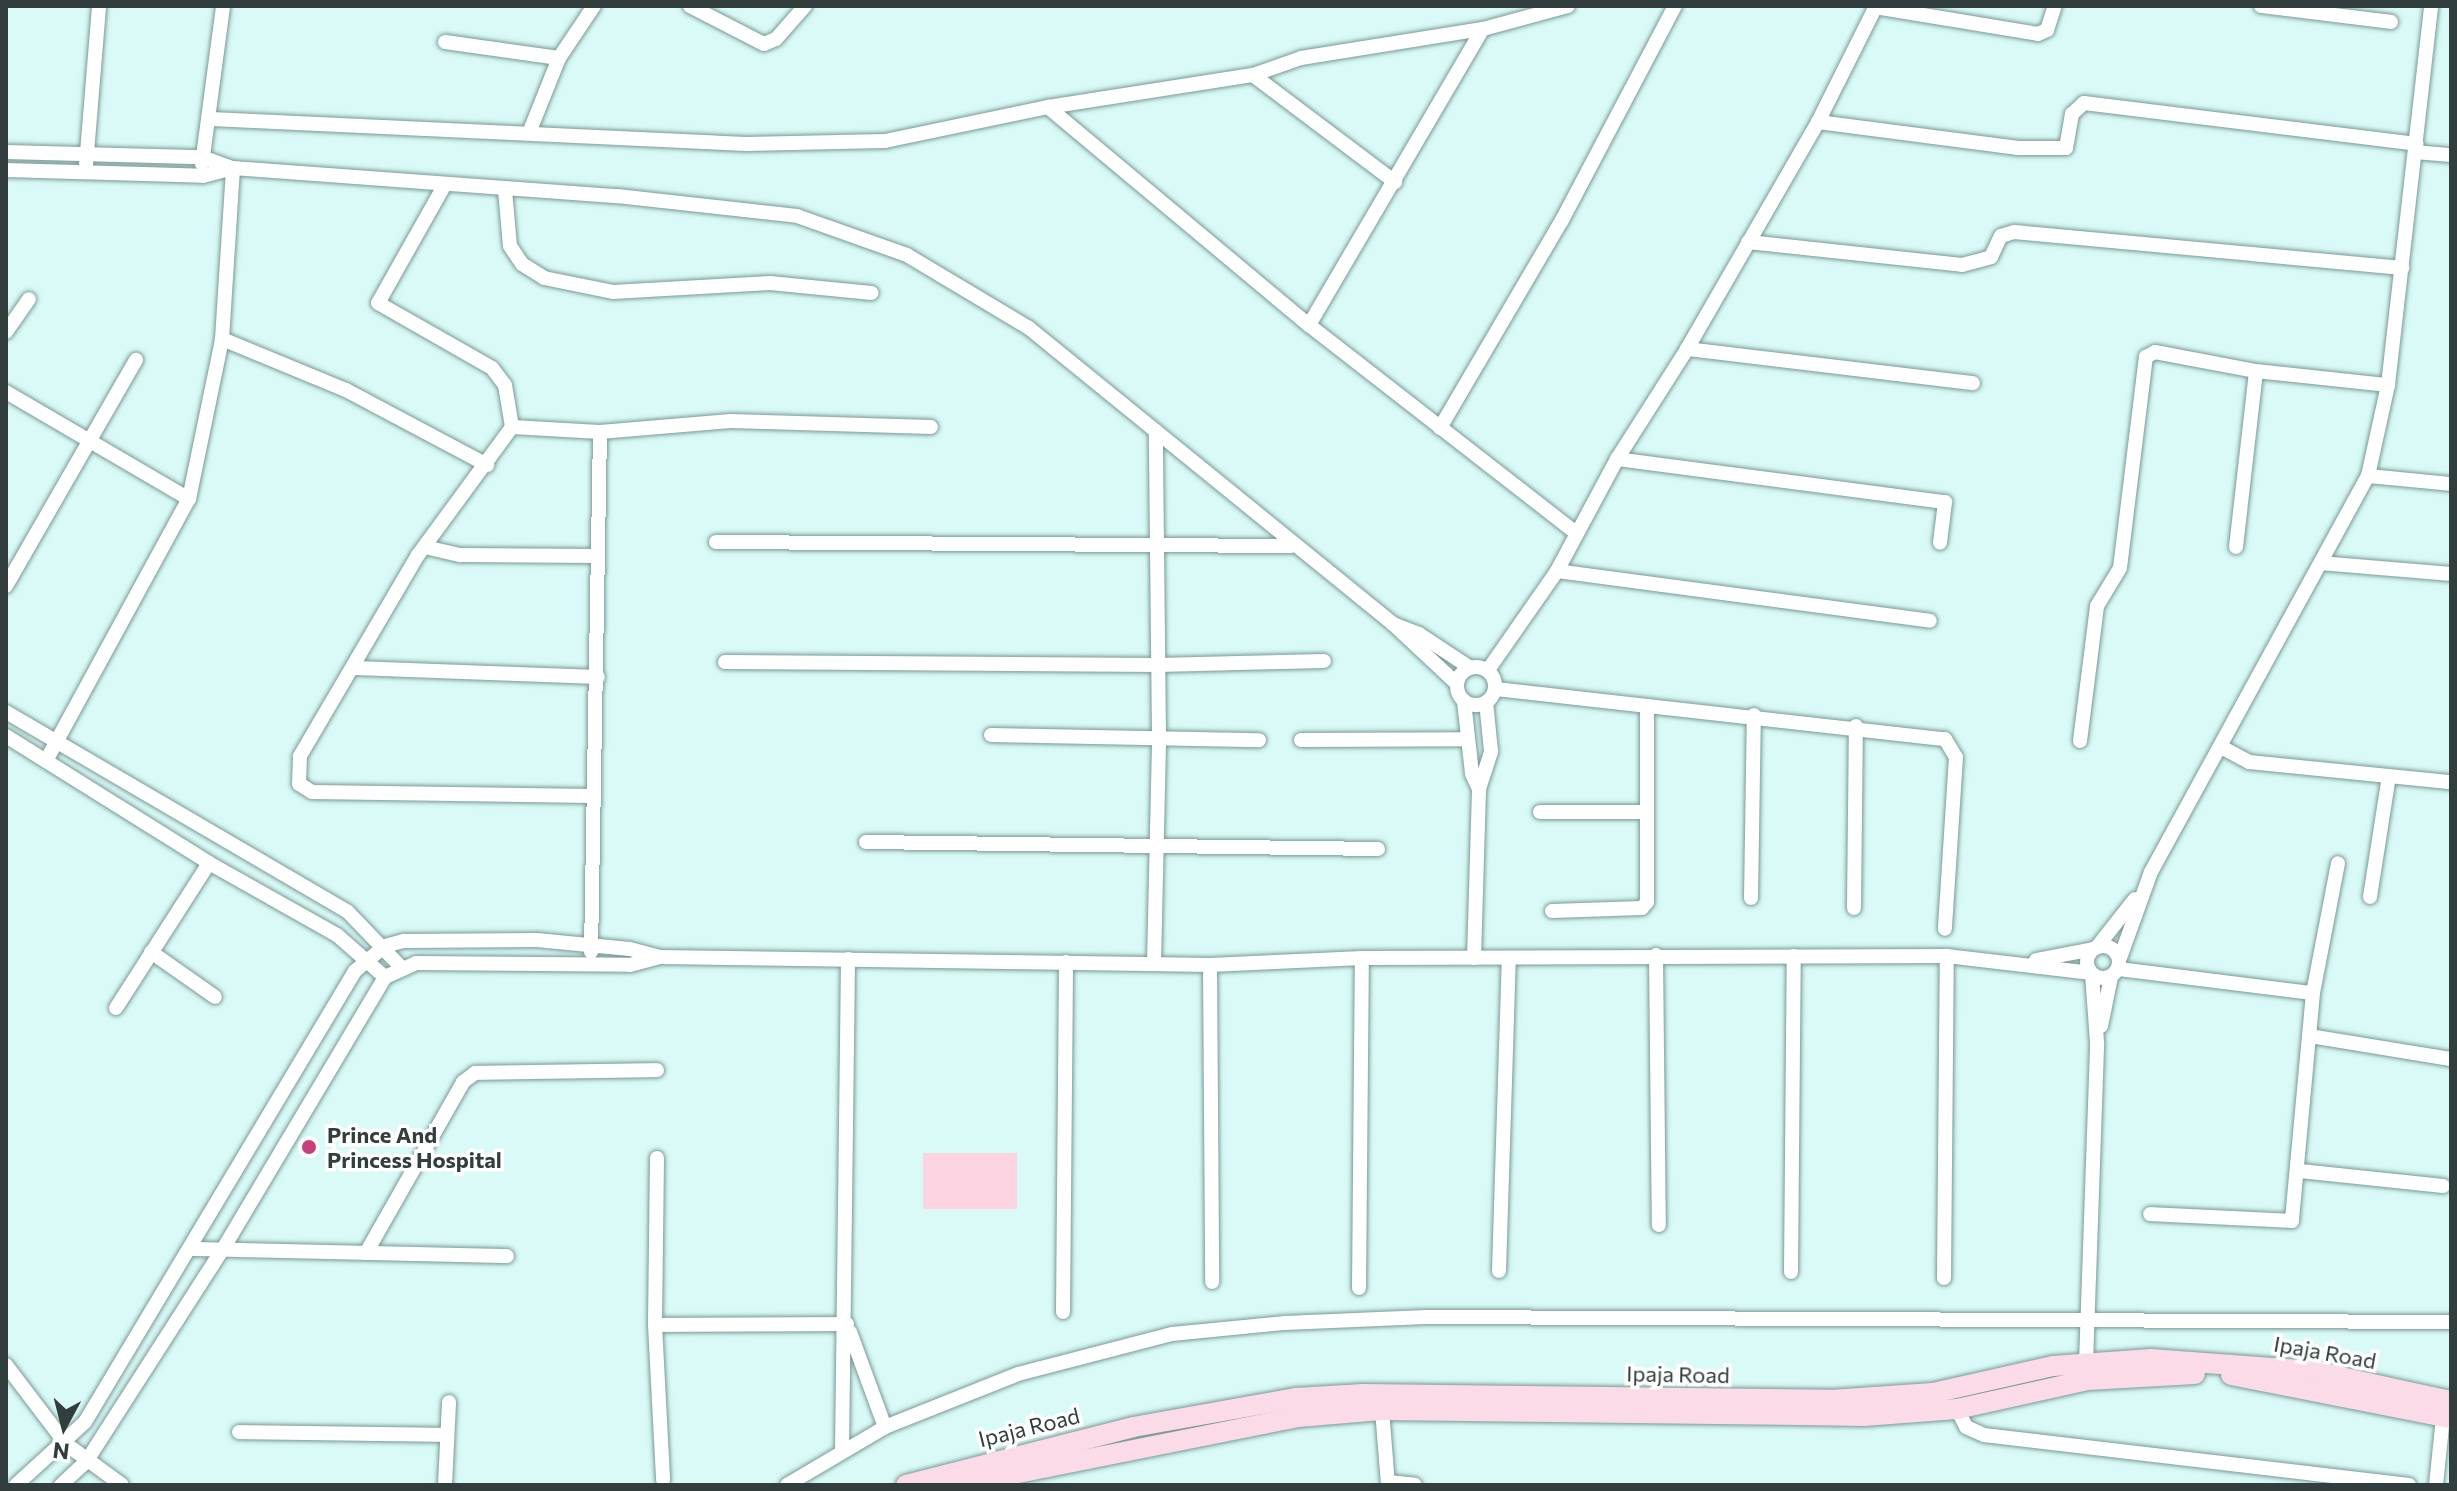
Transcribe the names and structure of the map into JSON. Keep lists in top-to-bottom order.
{
  "streets": {
    "main road": ["Ipaja Road"]
  },
  "places": ["Prince And Princess Hospital"],
  "north": "bottom"
}
